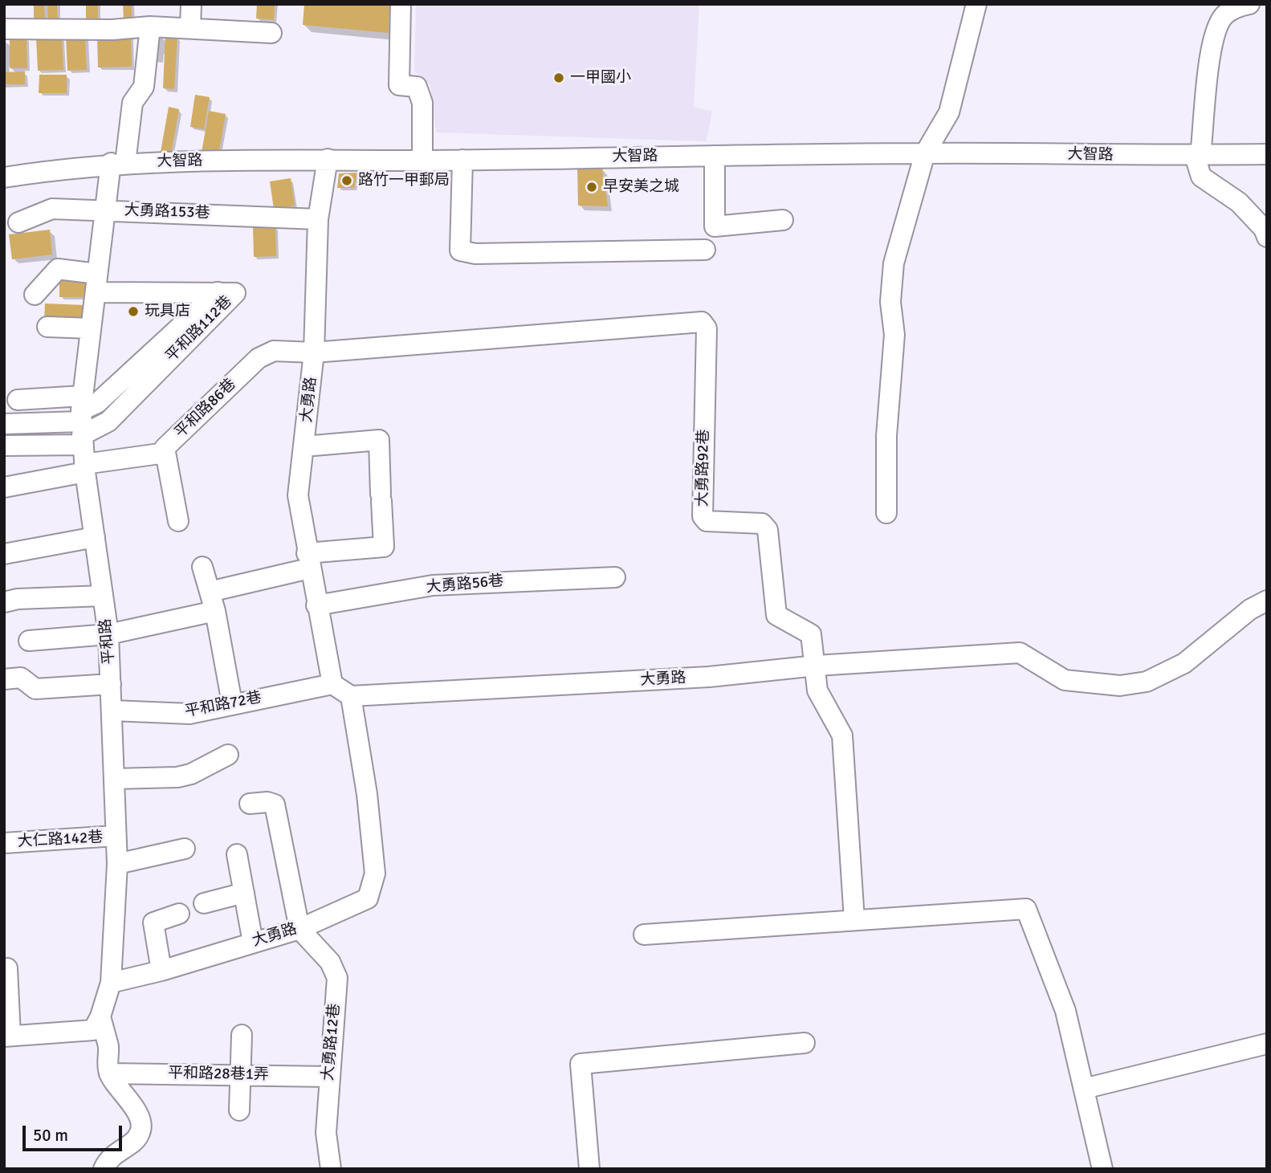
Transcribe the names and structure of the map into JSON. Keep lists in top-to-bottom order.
{
  "streets": {
    "street": [
      "大智路",
      "大勇路153巷",
      "平和路112巷",
      "大勇路",
      "平和路86巷",
      "大勇路92巷",
      "大勇路56巷",
      "平和路",
      "平和路72巷",
      "大仁路142巷",
      "大勇路12巷",
      "平和路28巷1弄"
    ]
  },
  "crossings": [
    ["大智路", "大勇路"],
    ["大智路", "平和路"],
    ["大勇路153巷", "大勇路"],
    ["大勇路153巷", "平和路"],
    ["平和路112巷", "平和路"],
    ["大勇路", "平和路86巷"],
    ["大勇路", "大勇路92巷"],
    ["大勇路", "大勇路56巷"],
    ["大勇路", "平和路"],
    ["大勇路", "平和路72巷"],
    ["大勇路", "大勇路12巷"],
    ["平和路86巷", "大勇路92巷"],
    ["平和路", "平和路72巷"],
    ["平和路", "大仁路142巷"],
    ["大勇路12巷", "平和路28巷1弄"]
  ],
  "places": [
    "一甲國小",
    "路竹一甲郵局",
    "早安美之城",
    "玩具店"
  ],
  "scale_bar": "50 m"
}
